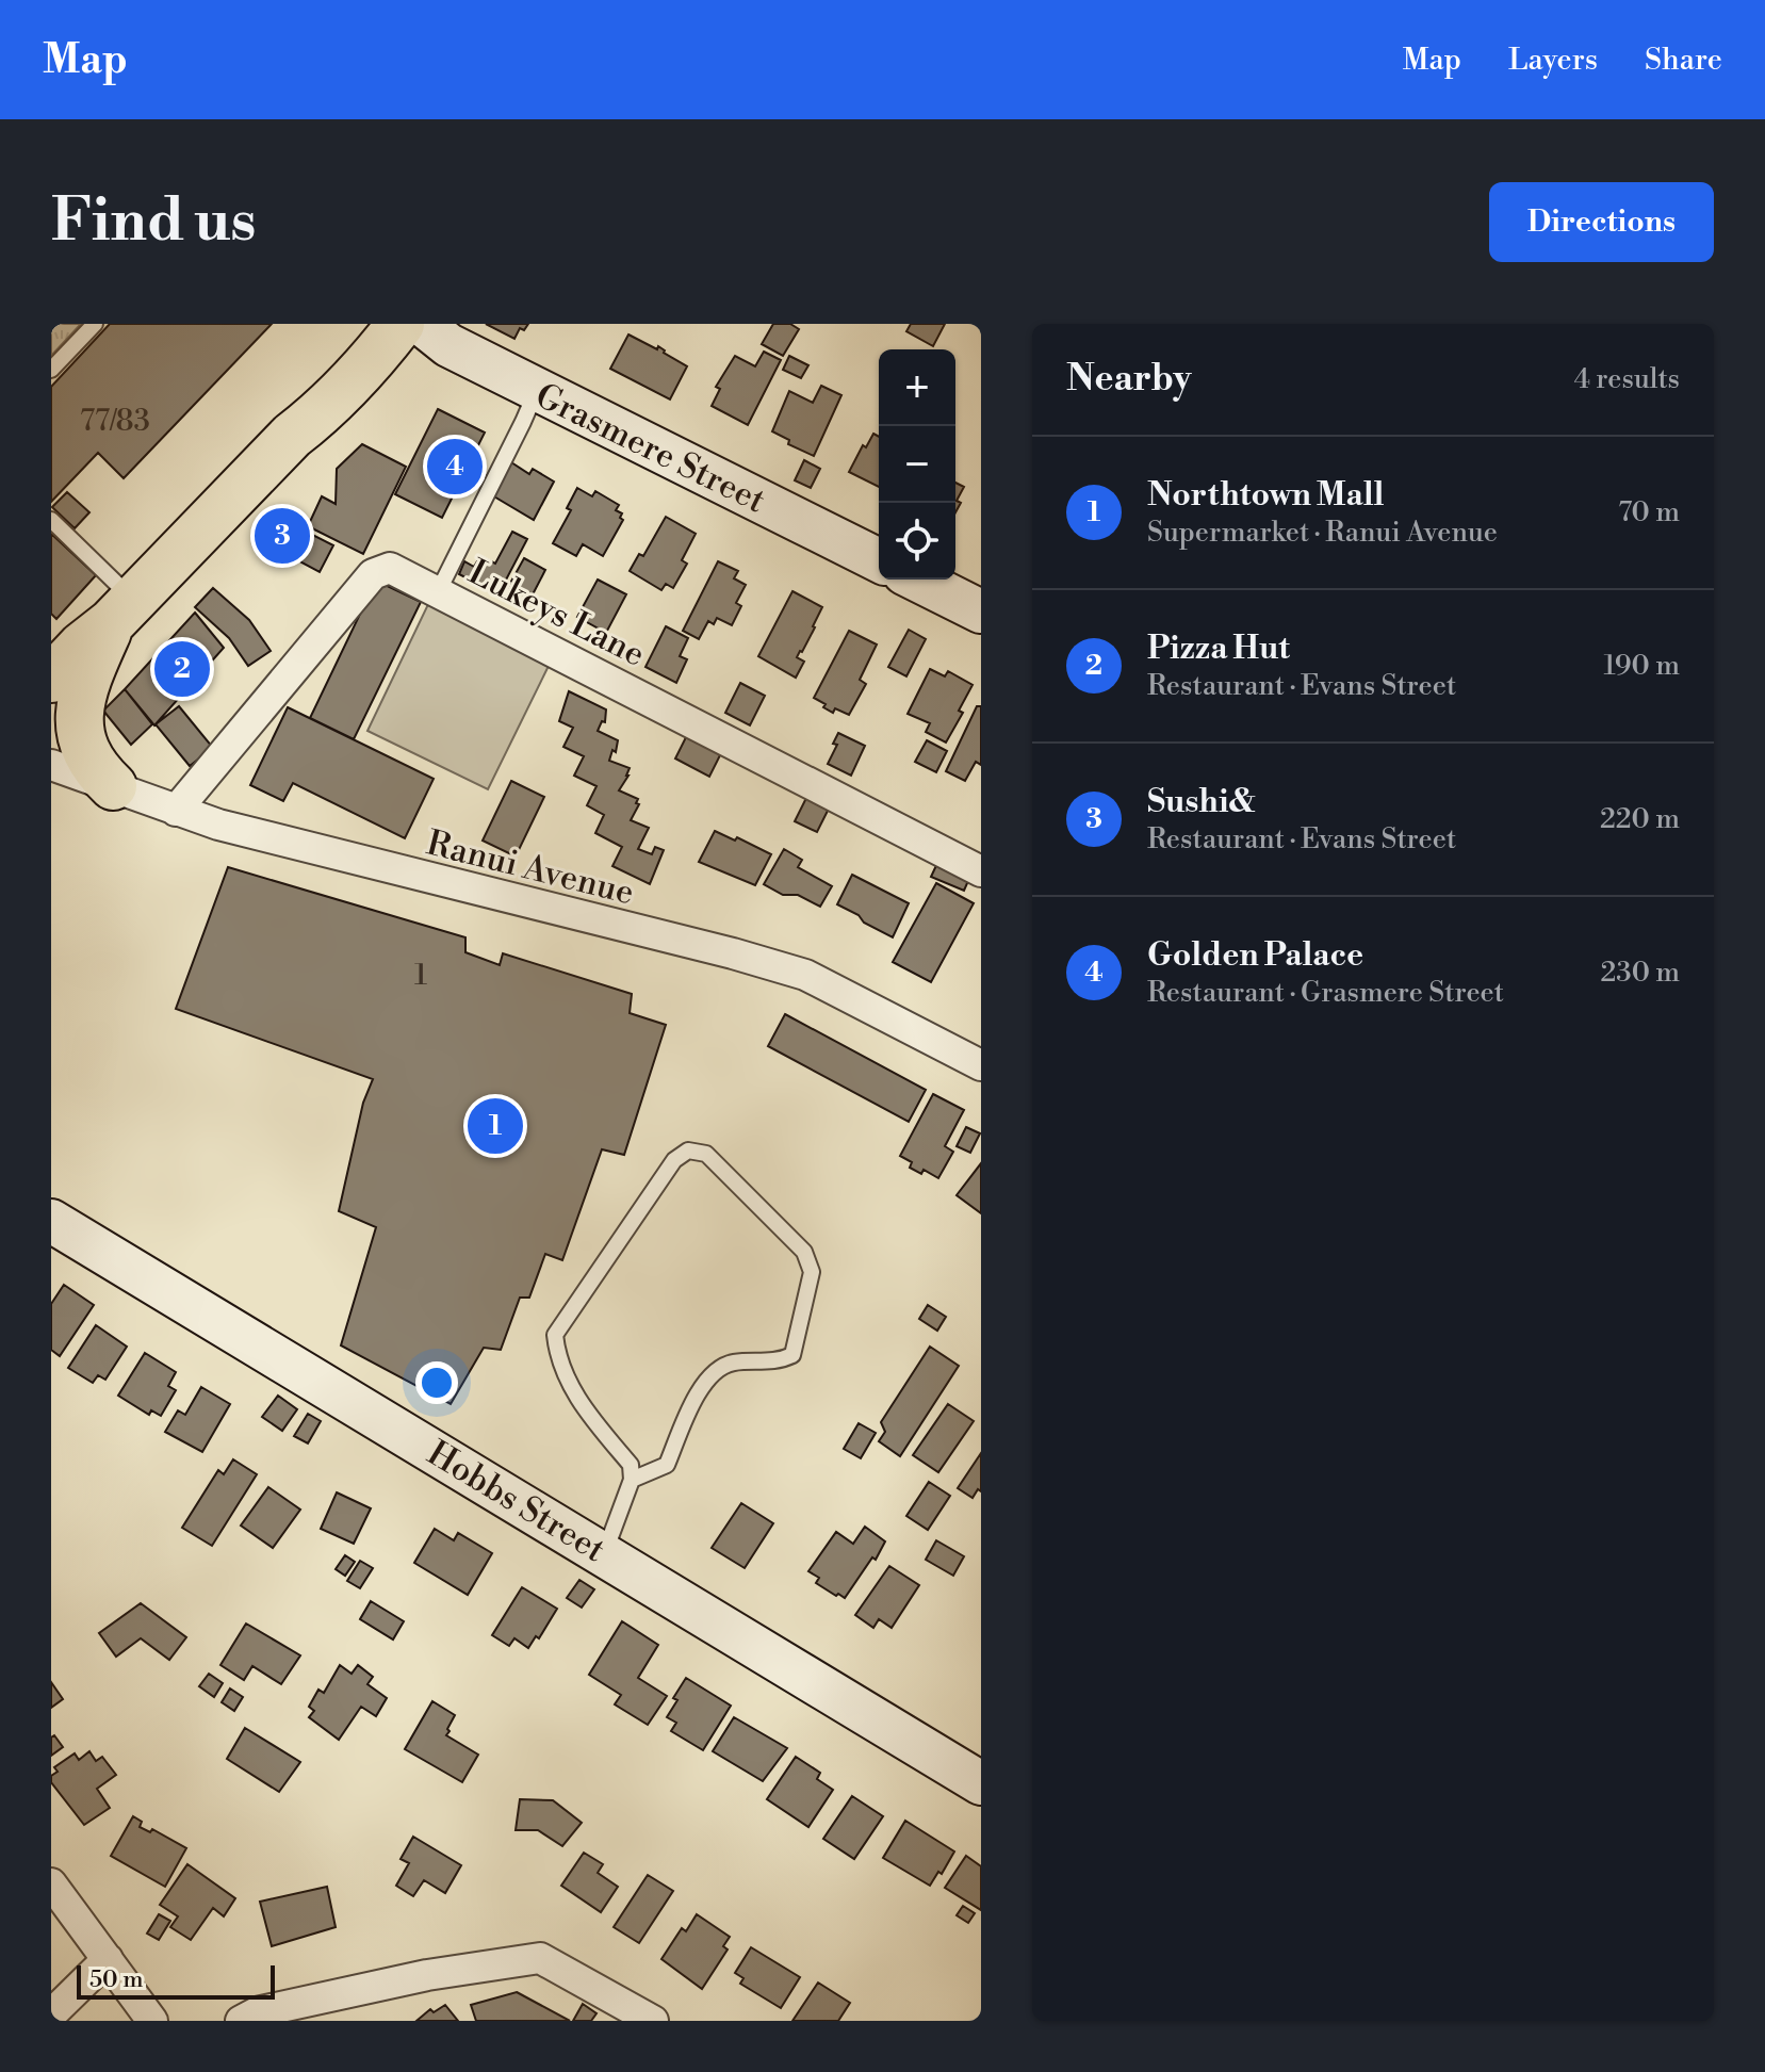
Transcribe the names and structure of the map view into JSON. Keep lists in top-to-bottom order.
{
  "streets": {
    "street": [
      "Grasmere Street",
      "Lukeys Lane",
      "Ranui Avenue",
      "Hobbs Street"
    ]
  },
  "crossings": [
    ["Lukeys Lane", "Ranui Avenue"]
  ],
  "house_numbers": ["77/83", "1"],
  "scale_bar": "50 m",
  "page": {
    "header": "Map",
    "nav": ["Map", "Layers", "Share"],
    "buttons": "Directions",
    "title": "Find us",
    "heading": ["Nearby", "4 results"],
    "map_buttons": ["+", "−"],
    "pins": [
      "4",
      "3",
      "2",
      "1"
    ],
    "list": [
      {
        "mark": "1",
        "name": "Northtown Mall",
        "note": "Supermarket · Ranui Avenue",
        "value": "70 m"
      },
      {
        "mark": "2",
        "name": "Pizza Hut",
        "note": "Restaurant · Evans Street",
        "value": "190 m"
      },
      {
        "mark": "3",
        "name": "Sushi&",
        "note": "Restaurant · Evans Street",
        "value": "220 m"
      },
      {
        "mark": "4",
        "name": "Golden Palace",
        "note": "Restaurant · Grasmere Street",
        "value": "230 m"
      }
    ],
    "scale": "50 m"
  }
}
